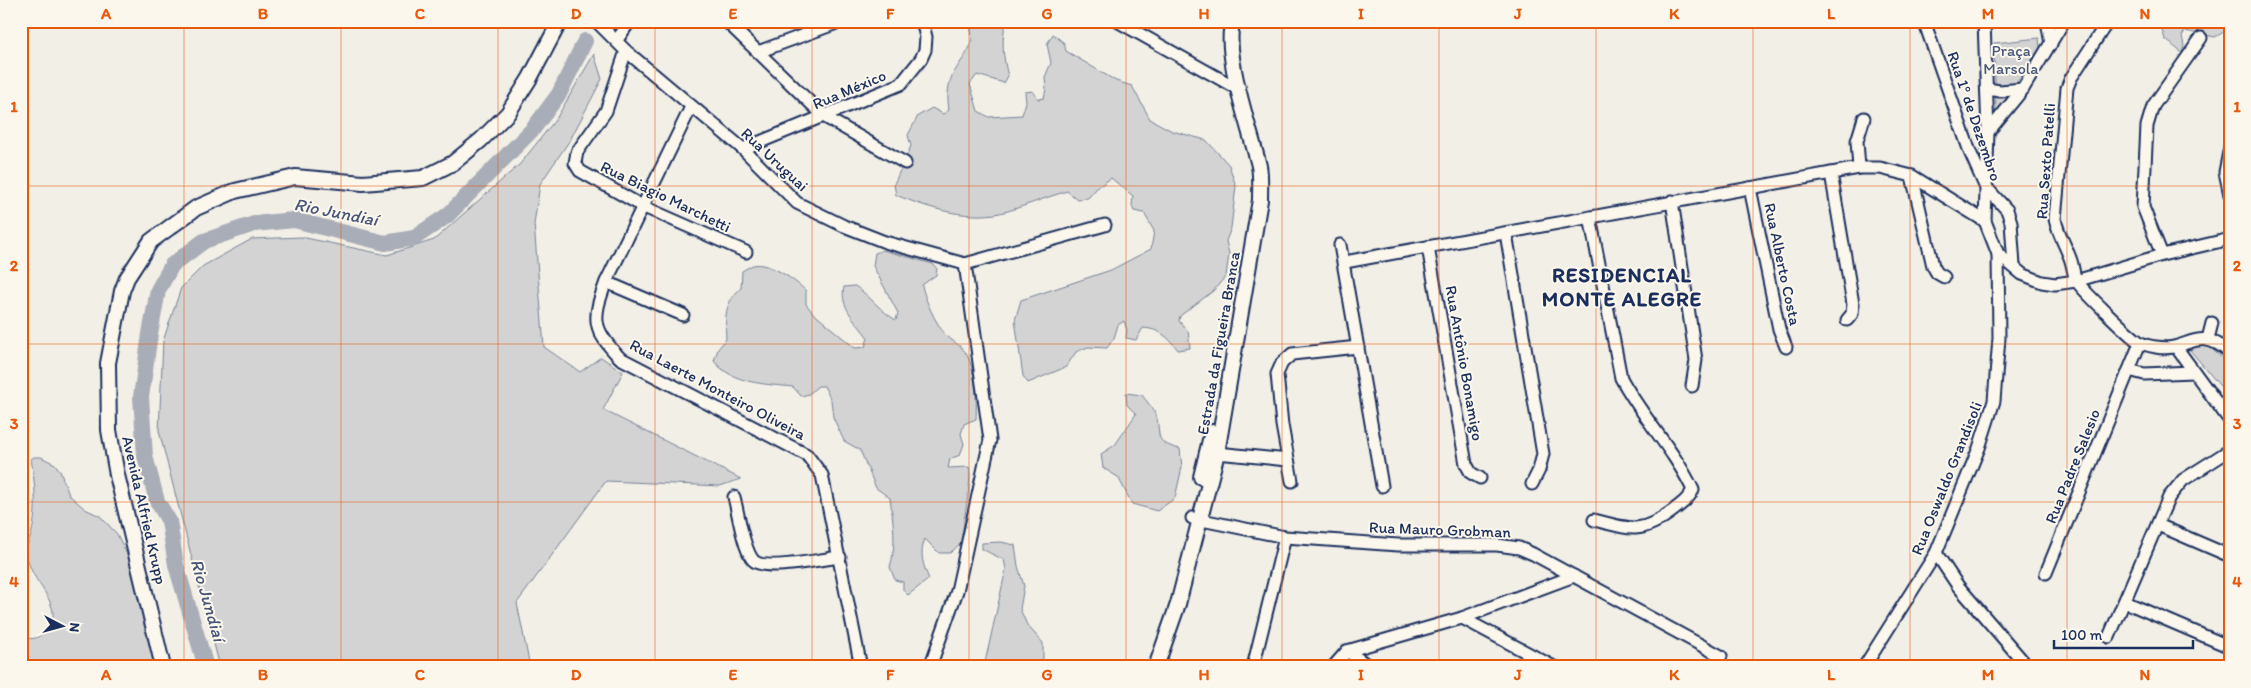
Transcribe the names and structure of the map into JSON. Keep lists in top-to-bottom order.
{
  "streets": {
    "main road": ["Estrada da Figueira Branca", "Avenida Alfried Krupp"],
    "street": [
      "Rua México",
      "Rua 1º de Dezembro",
      "Rua Uruguai",
      "Rua Sexto Patelli",
      "Rua Biagio Marchetti",
      "Rua Alberto Costa",
      "Rua Antônio Bonamigo",
      "Rua Laerte Monteiro Oliveira",
      "Rua Padre Salesio",
      "Rua Oswaldo Grandisoli",
      "Rua Mauro Grobman"
    ]
  },
  "crossings": [
    ["Rua México", "Rua Uruguai"],
    ["Rua 1º de Dezembro", "Rua Oswaldo Grandisoli"],
    ["Rua Uruguai", "Rua Biagio Marchetti"],
    ["Rua Uruguai", "Rua Laerte Monteiro Oliveira"],
    ["Rua Biagio Marchetti", "Rua Laerte Monteiro Oliveira"],
    ["Estrada da Figueira Branca", "Rua Mauro Grobman"]
  ],
  "districts": ["RESIDENCIAL MONTE ALEGRE"],
  "water": ["Rio Jundiaí"],
  "parks": ["Praça Marsola"],
  "scale_bar": "100 m",
  "north": "right",
  "grid": {
    "columns": [
      "A",
      "B",
      "C",
      "D",
      "E",
      "F",
      "G",
      "H",
      "I",
      "J",
      "K",
      "L",
      "M",
      "N"
    ],
    "rows": [
      "1",
      "2",
      "3",
      "4"
    ]
  }
}
